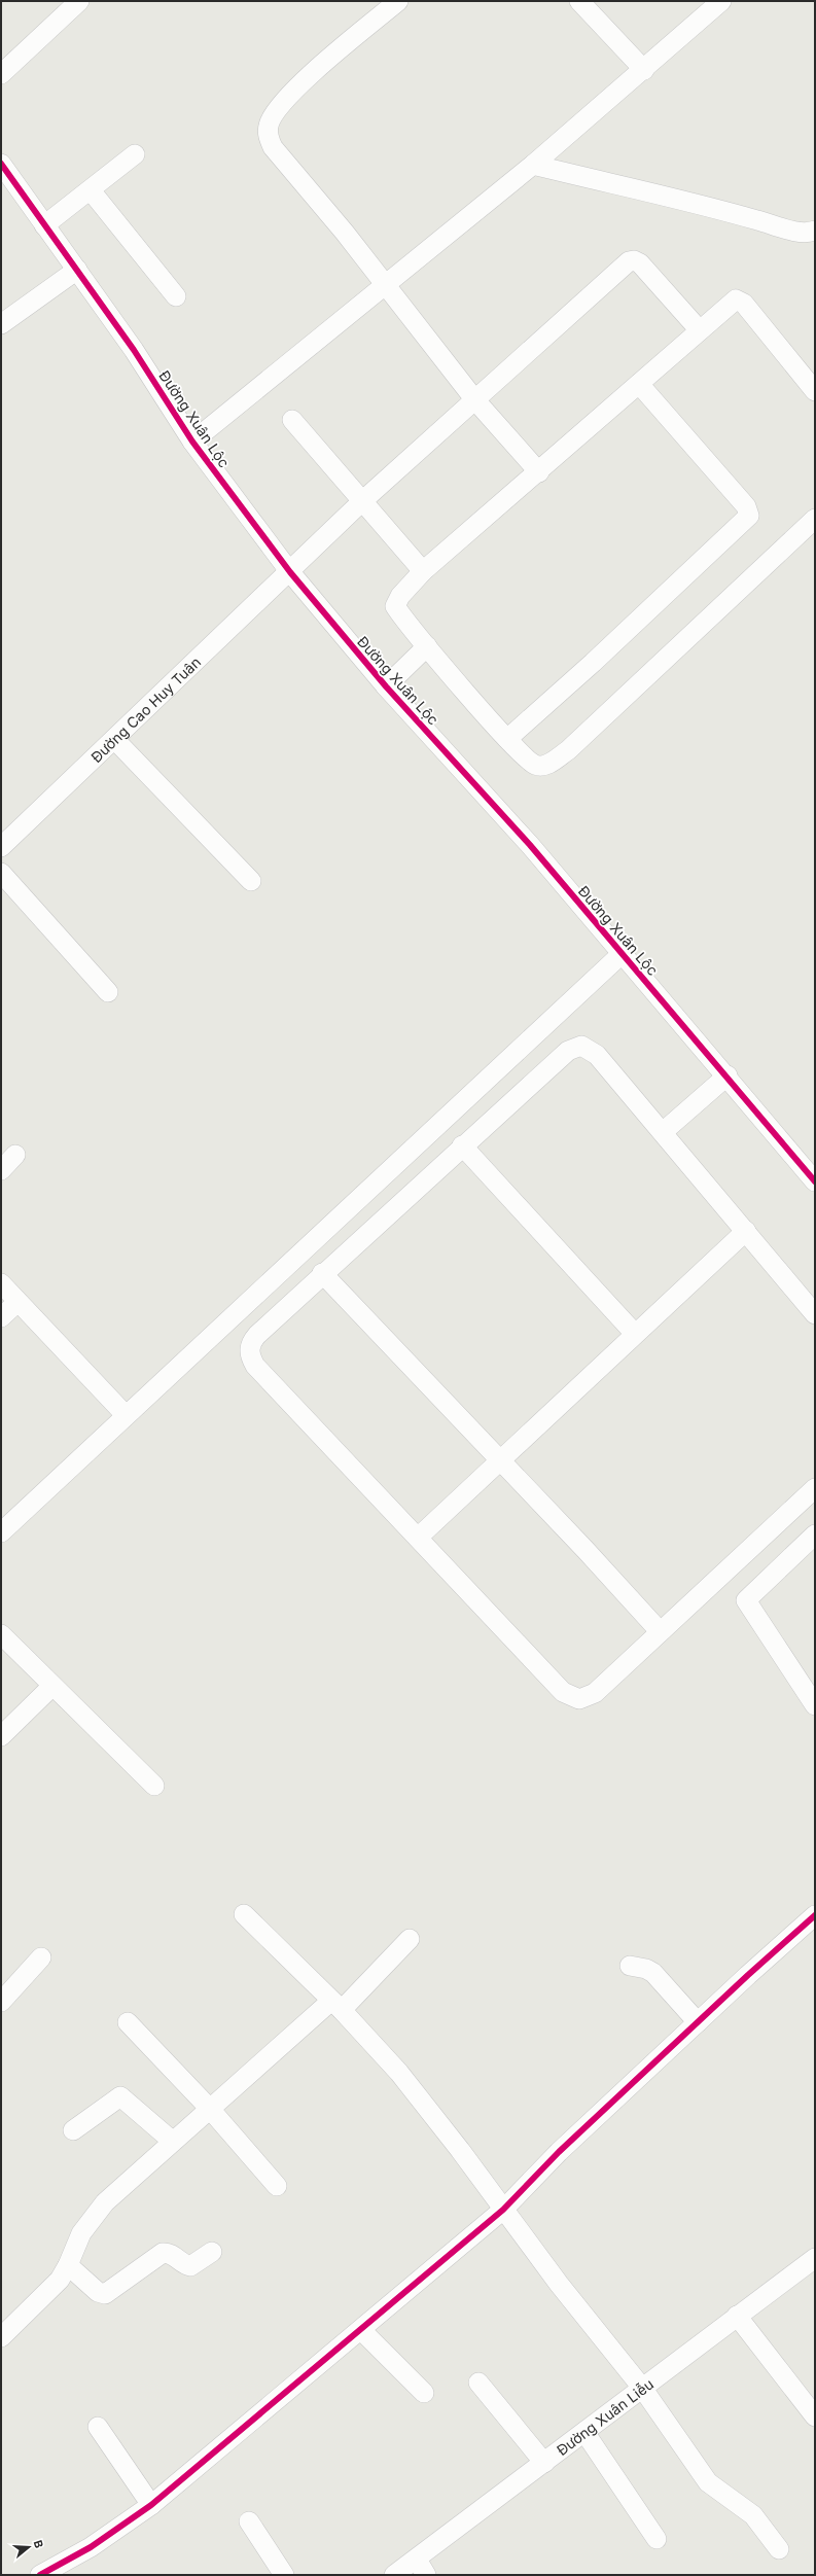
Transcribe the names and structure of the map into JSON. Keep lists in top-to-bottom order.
{
  "streets": {
    "street": ["Đường Xuân Lộc", "Đường Cao Huy Tuân", "Đường Xuân Liễu"]
  },
  "crossings": [
    ["Đường Xuân Lộc", "Đường Cao Huy Tuân"]
  ],
  "north": "right"
}
